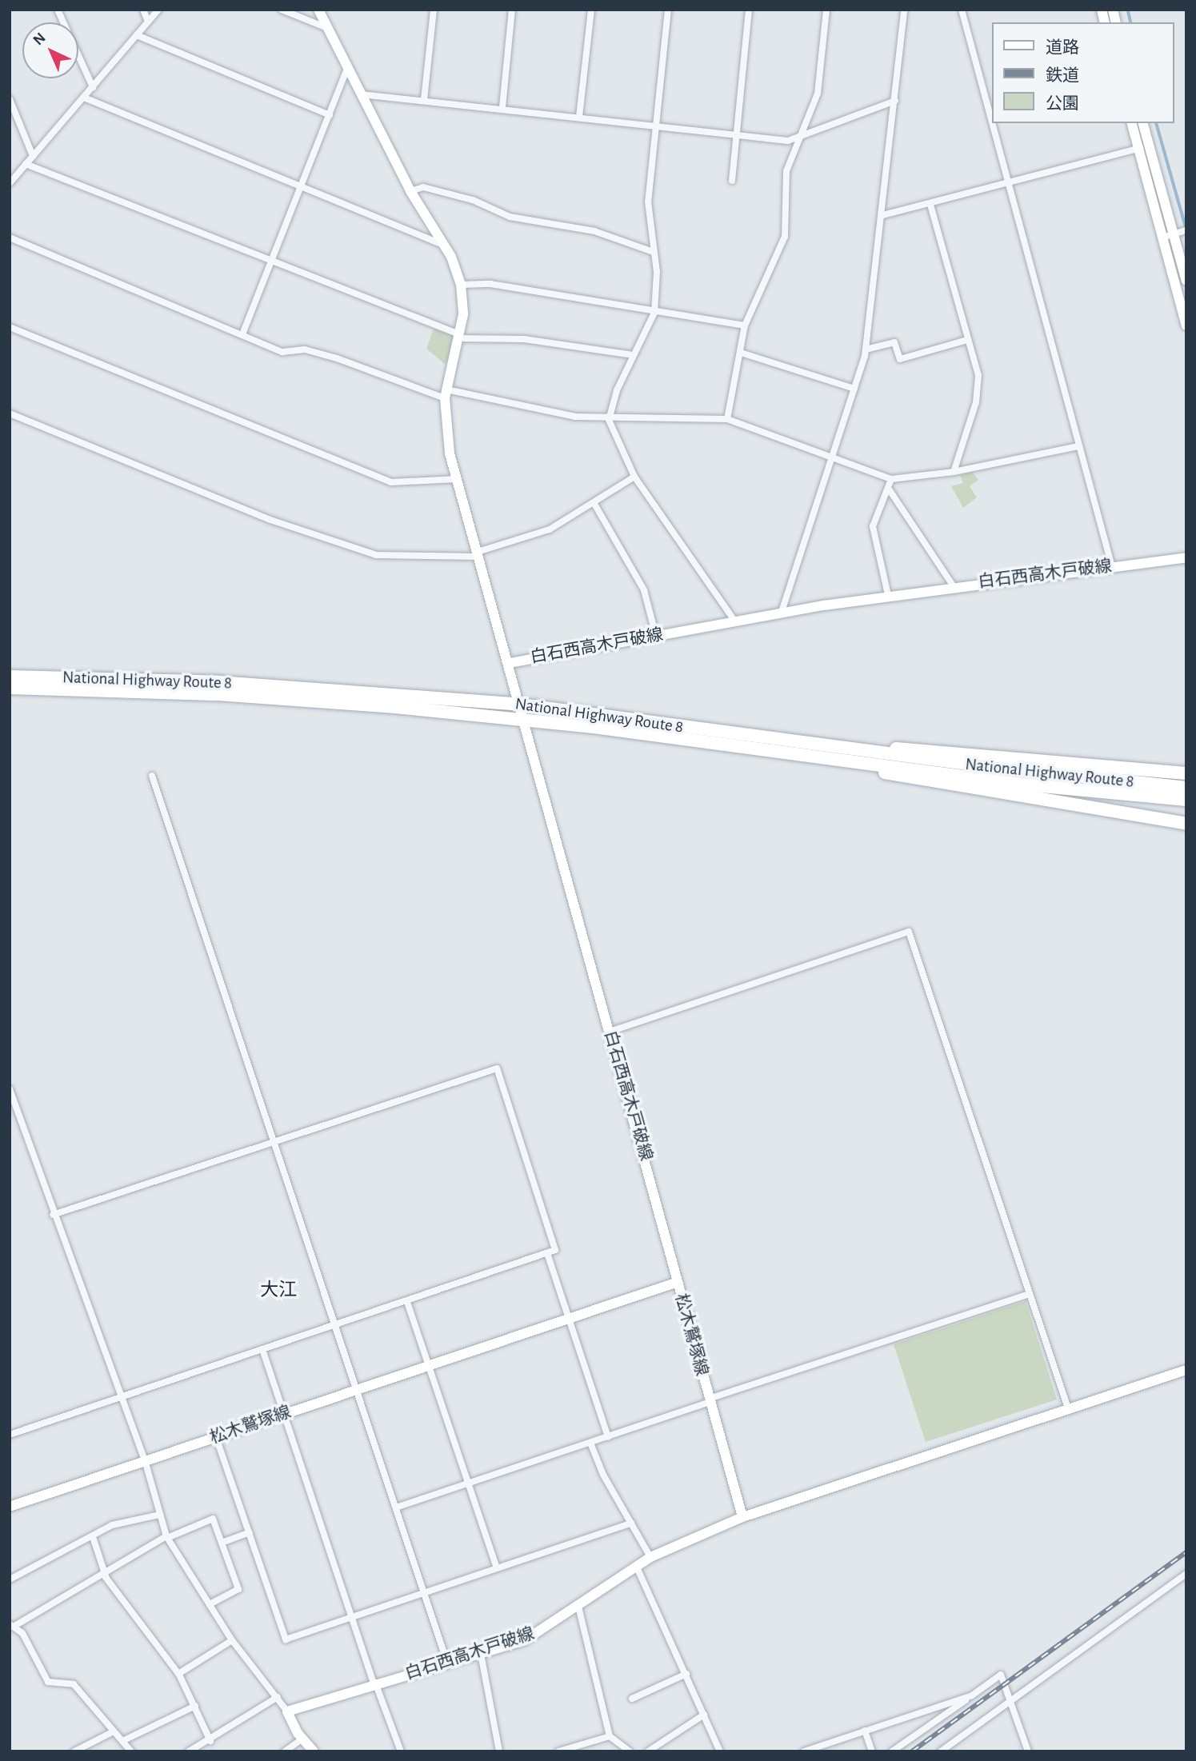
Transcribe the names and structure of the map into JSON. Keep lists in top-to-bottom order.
{
  "streets": {
    "highway": ["National Highway Route 8"],
    "main road": ["白石西高木戸破線", "松木鷲塚線"]
  },
  "crossings": [
    ["白石西高木戸破線", "National Highway Route 8"],
    ["白石西高木戸破線", "松木鷲塚線"]
  ],
  "districts": ["大江"],
  "legend": ["道路", "鉄道", "公園"],
  "north": "top left"
}
